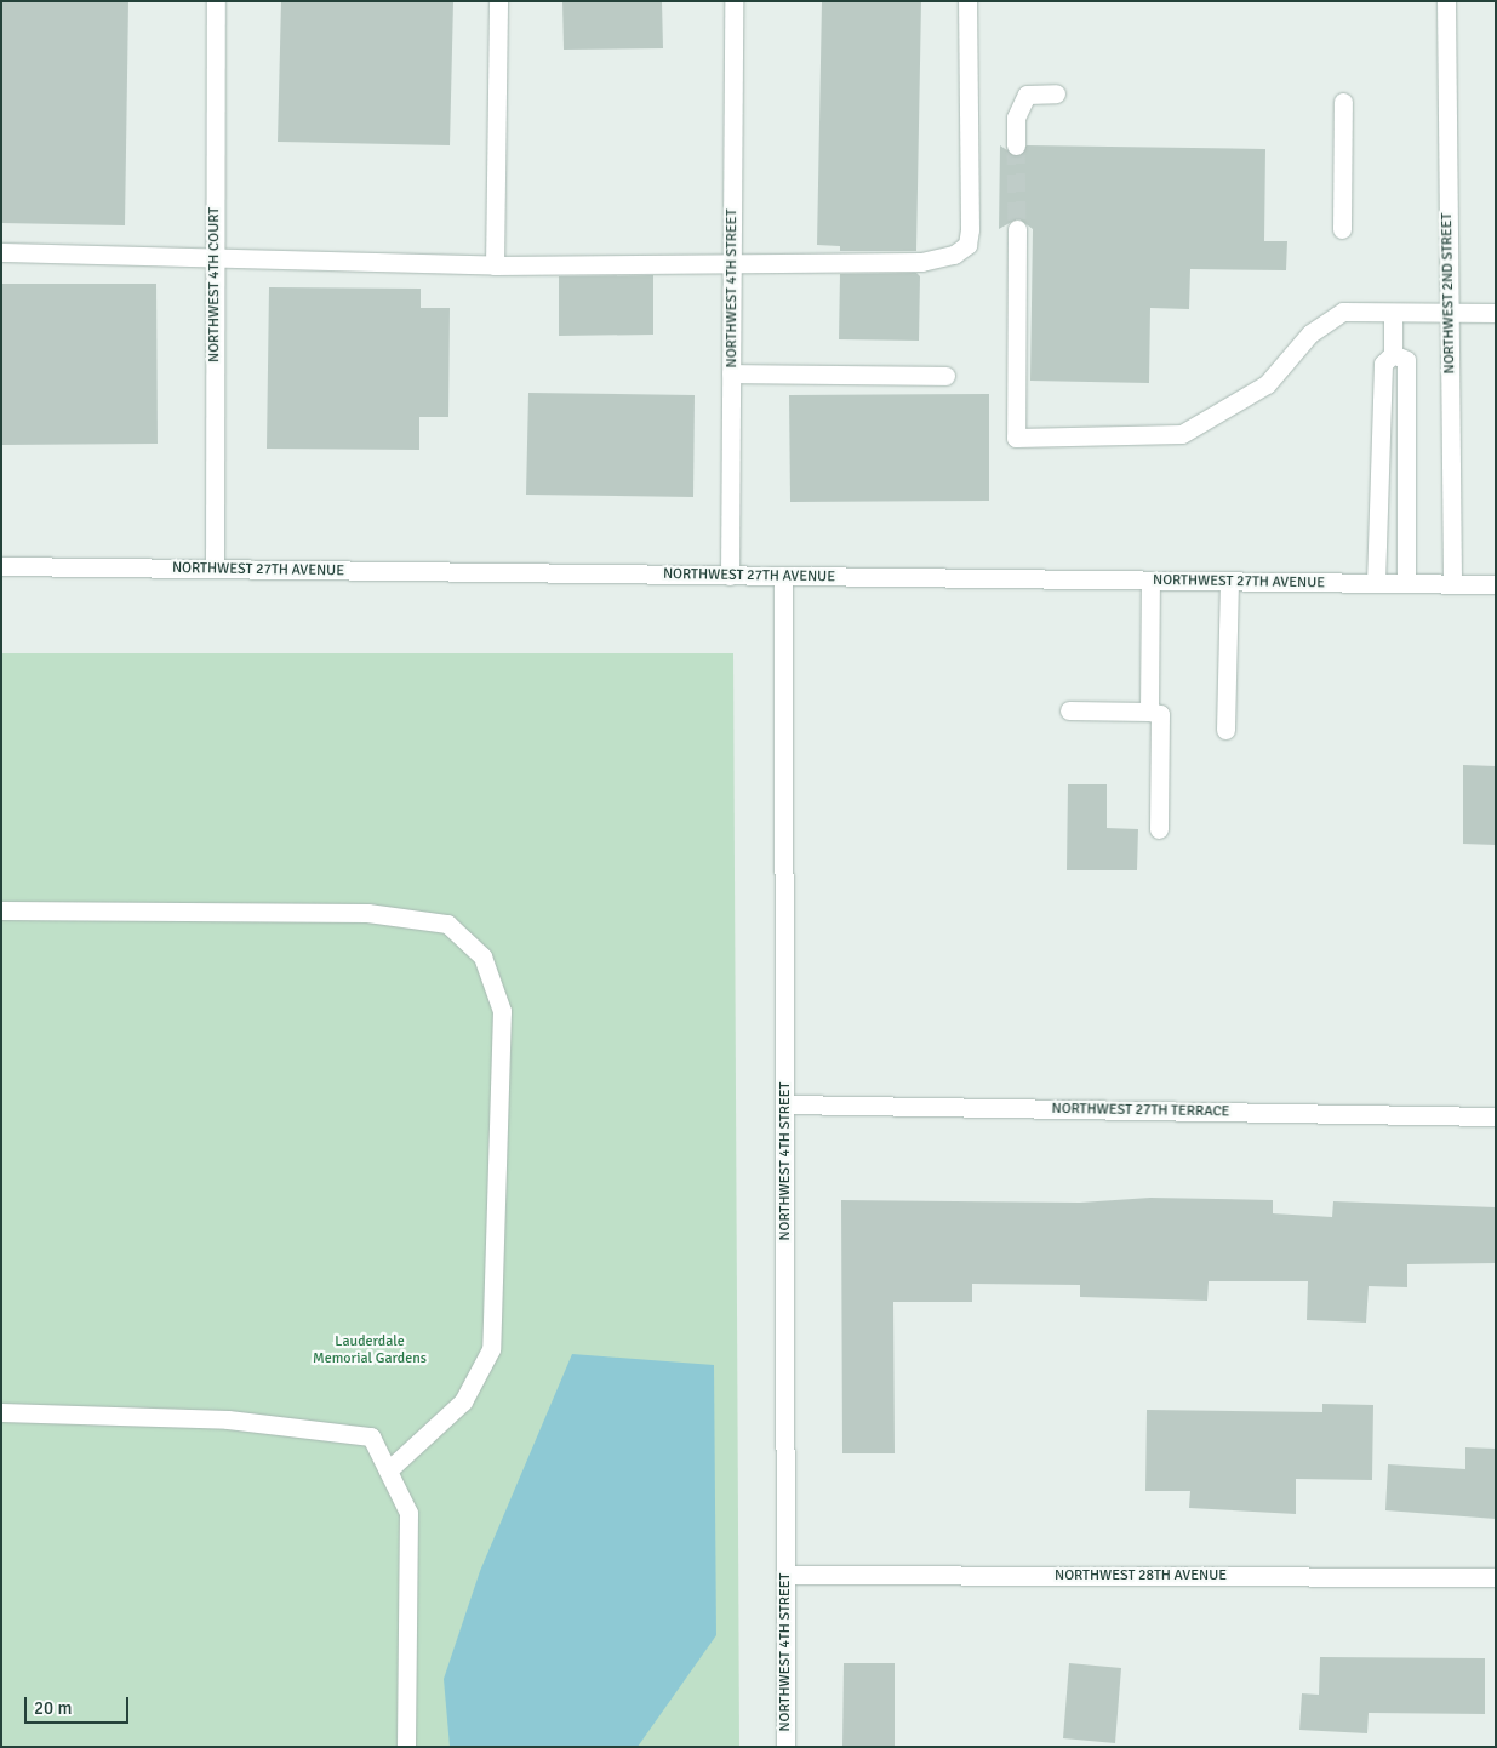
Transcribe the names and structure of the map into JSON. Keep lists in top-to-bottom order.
{
  "streets": {
    "street": [
      "NORTHWEST 4TH COURT",
      "NORTHWEST 4TH STREET",
      "NORTHWEST 2ND STREET",
      "NORTHWEST 27TH AVENUE",
      "NORTHWEST 27TH TERRACE",
      "NORTHWEST 28TH AVENUE"
    ]
  },
  "crossings": [
    ["NORTHWEST 4TH COURT", "NORTHWEST 27TH AVENUE"],
    ["NORTHWEST 4TH STREET", "NORTHWEST 27TH AVENUE"],
    ["NORTHWEST 4TH STREET", "NORTHWEST 27TH TERRACE"],
    ["NORTHWEST 4TH STREET", "NORTHWEST 28TH AVENUE"],
    ["NORTHWEST 2ND STREET", "NORTHWEST 27TH AVENUE"]
  ],
  "parks": ["Lauderdale Memorial Gardens"],
  "scale_bar": "20 m"
}
